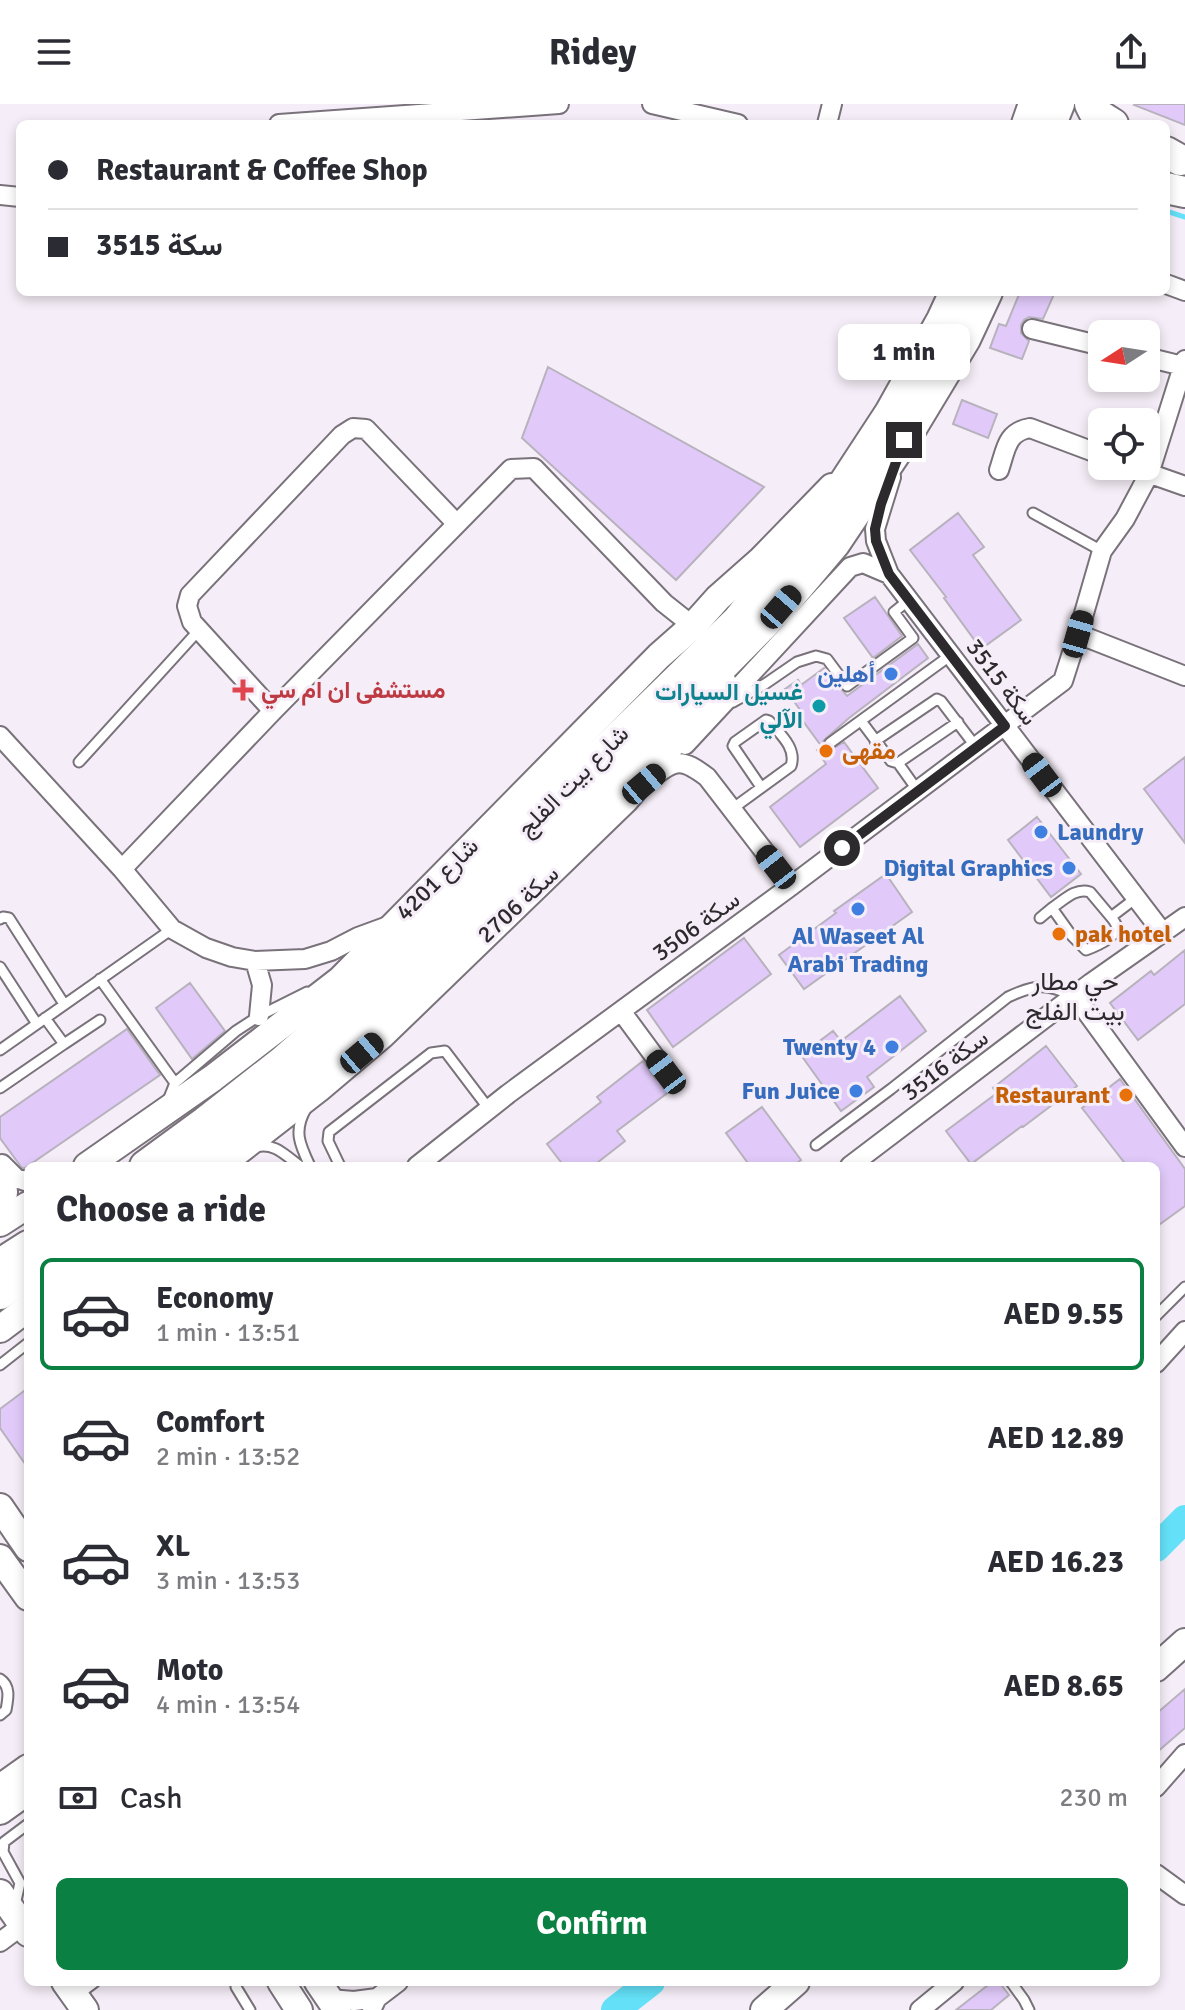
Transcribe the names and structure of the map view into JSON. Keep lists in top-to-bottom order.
{
  "streets": {
    "main road": ["شارع بيت الفلج"],
    "street": [
      "سكة 3515",
      "شارع 4201",
      "سكة 2706",
      "سكة 3506",
      "سكة 3516"
    ]
  },
  "crossings": [
    ["سكة 3515", "شارع بيت الفلج"],
    ["سكة 3515", "سكة 3506"],
    ["سكة 3515", "سكة 3516"],
    ["شارع بيت الفلج", "شارع 4201"],
    ["شارع بيت الفلج", "سكة 2706"]
  ],
  "districts": ["حي مطار بيت الفلج"],
  "places": {
    "other": [
      "أهلين",
      "غسيل السيارات الآلي",
      "مقهى",
      "Laundry",
      "Digital Graphics",
      "Al Waseet Al Arabi Trading",
      "pak hotel",
      "Twenty 4",
      "Fun Juice",
      "Restaurant"
    ],
    "health": ["مستشفى ان ام سي"]
  },
  "north": "left",
  "page": {
    "header": "Ridey",
    "banner": ["Restaurant & Coffee Shop", "سكة 3515"],
    "bubble": "1 min",
    "heading": "Choose a ride",
    "list": [
      {
        "name": "Economy",
        "note": "1 min · 13:51",
        "value": "AED 9.55"
      },
      {
        "name": "Comfort",
        "note": "2 min · 13:52",
        "value": "AED 12.89"
      },
      {
        "name": "XL",
        "note": "3 min · 13:53",
        "value": "AED 16.23"
      },
      {
        "name": "Moto",
        "note": "4 min · 13:54",
        "value": "AED 8.65"
      }
    ],
    "pay": ["Cash", "230 m"],
    "buttons": "Confirm"
  }
}
